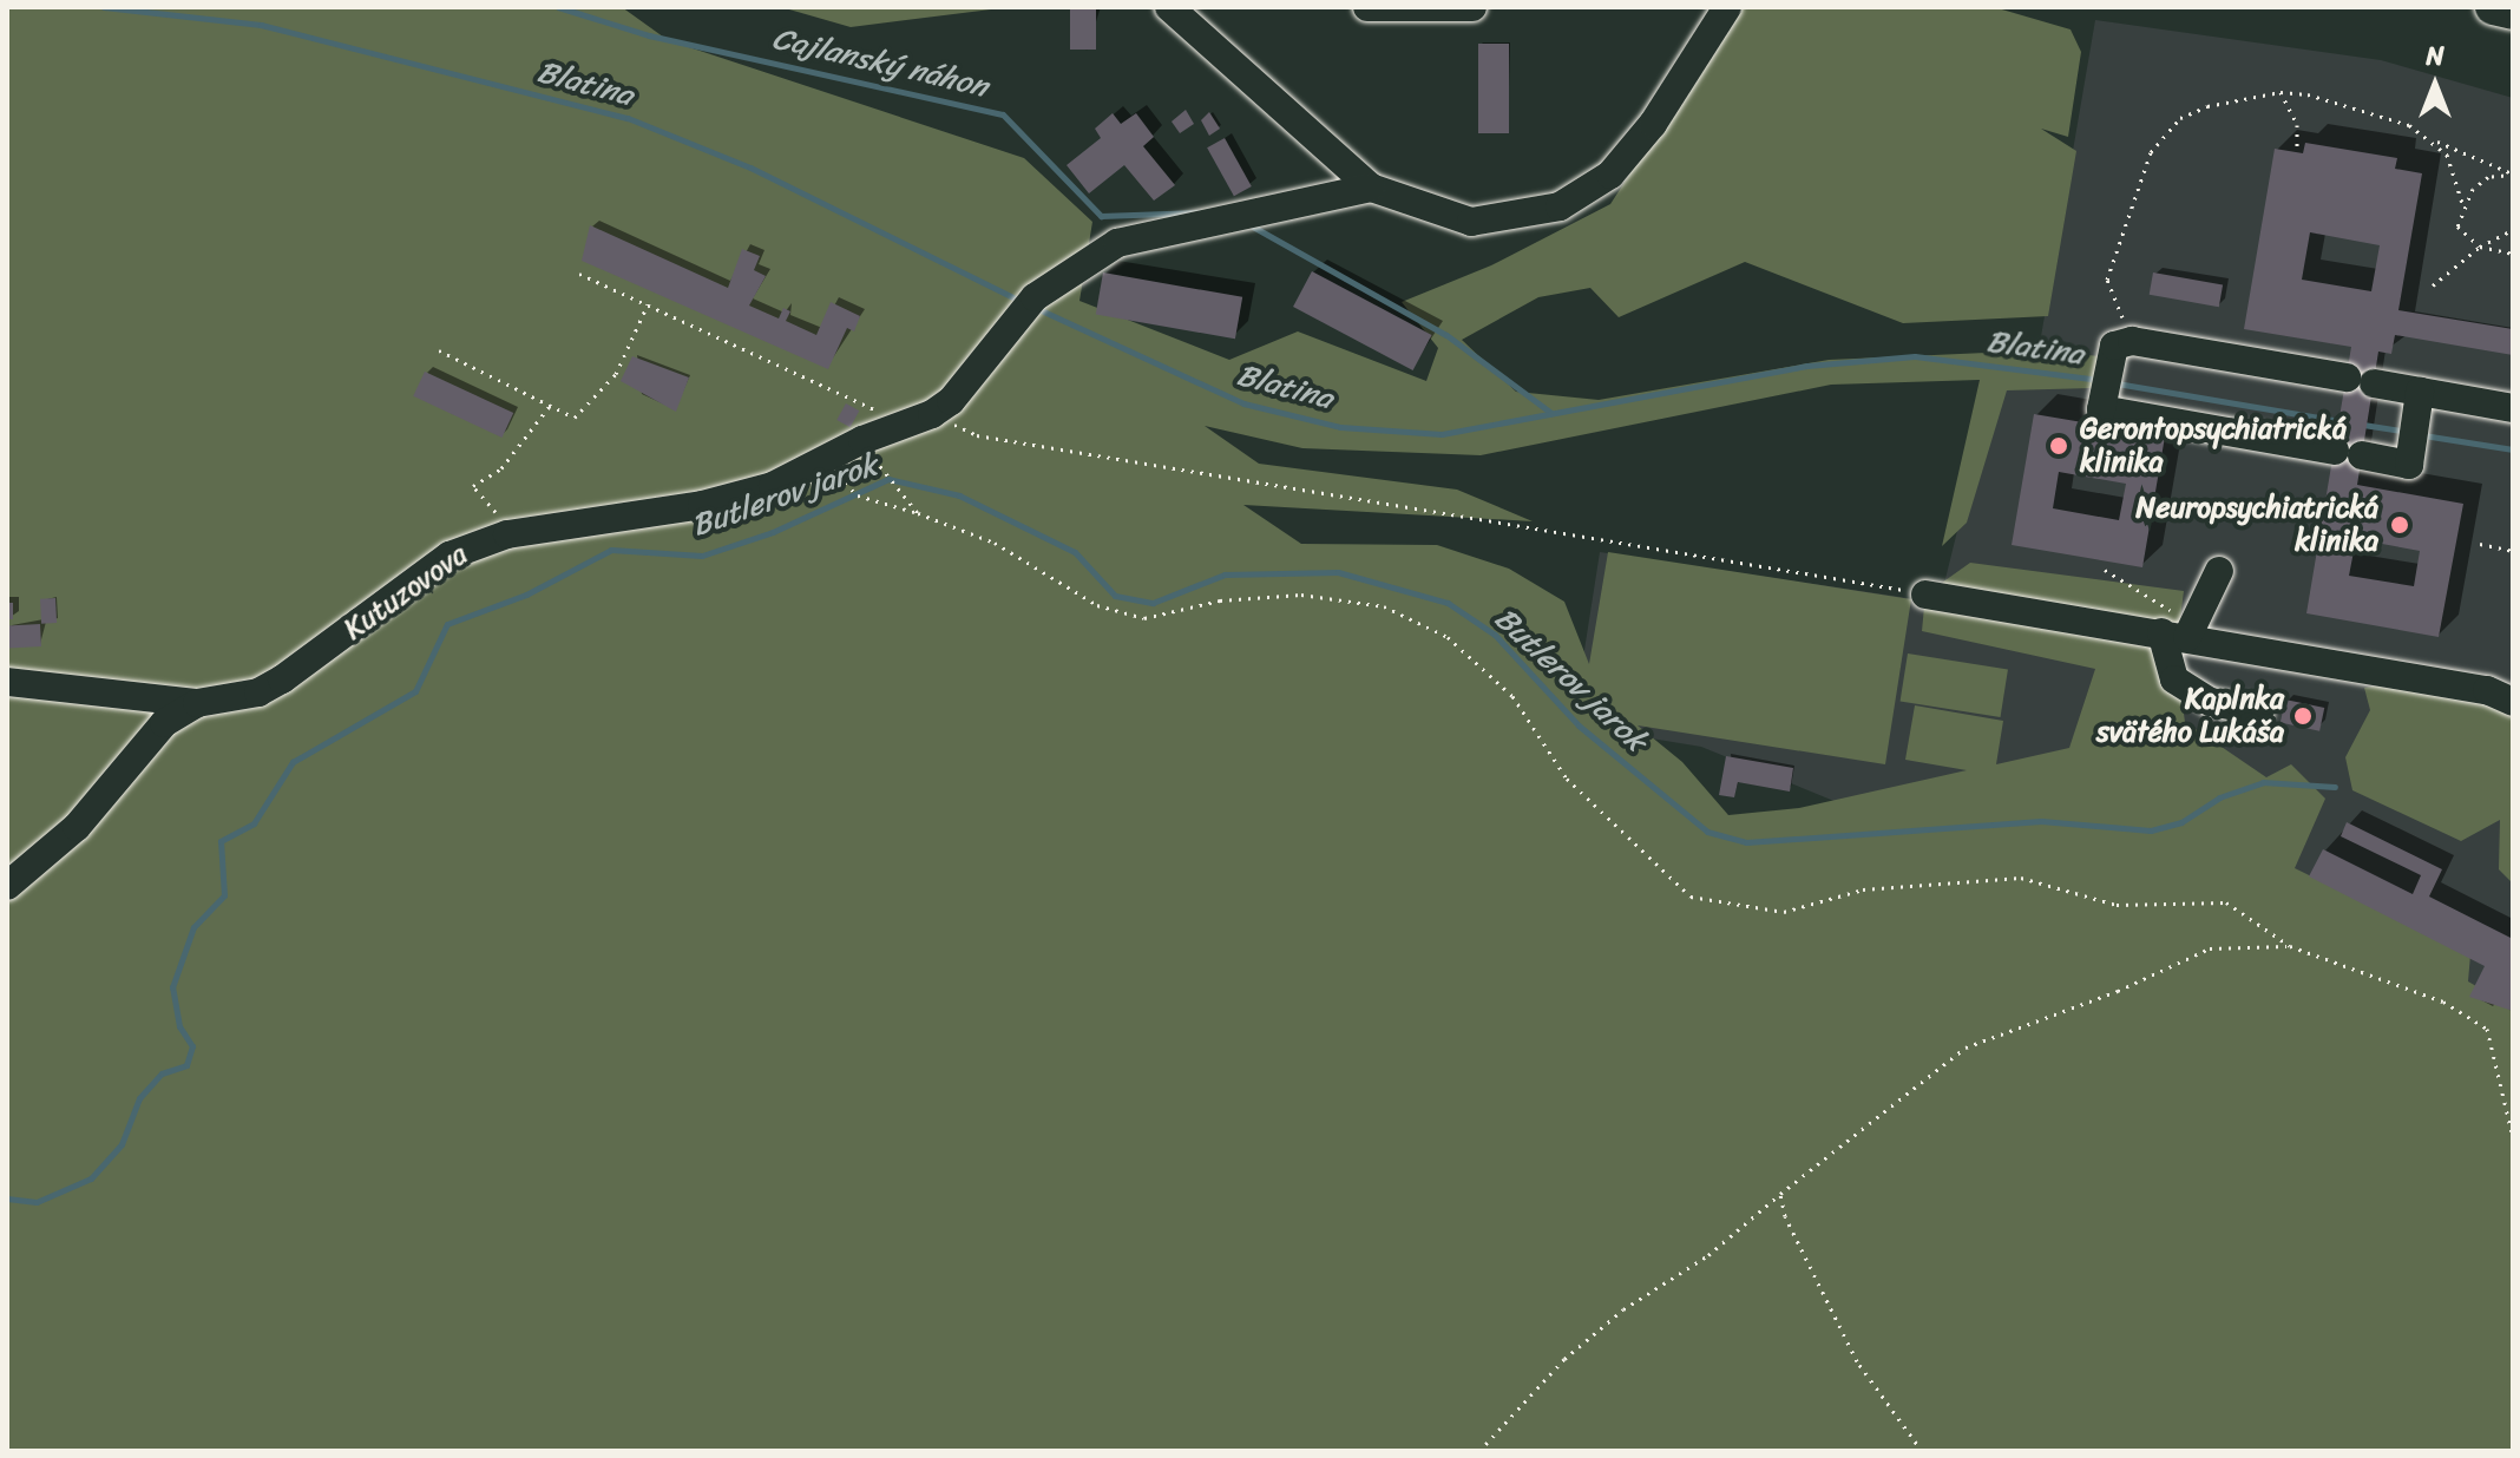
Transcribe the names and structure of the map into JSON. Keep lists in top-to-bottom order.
{
  "streets": {
    "lane": ["Kutuzovova"]
  },
  "water": ["Cajlanský náhon", "Blatina", "Butlerov jarok"],
  "places": ["Gerontopsychiatrická klinika", "Neuropsychiatrická klinika", "Kaplnka svätého Lukáša"],
  "north": "top"
}
